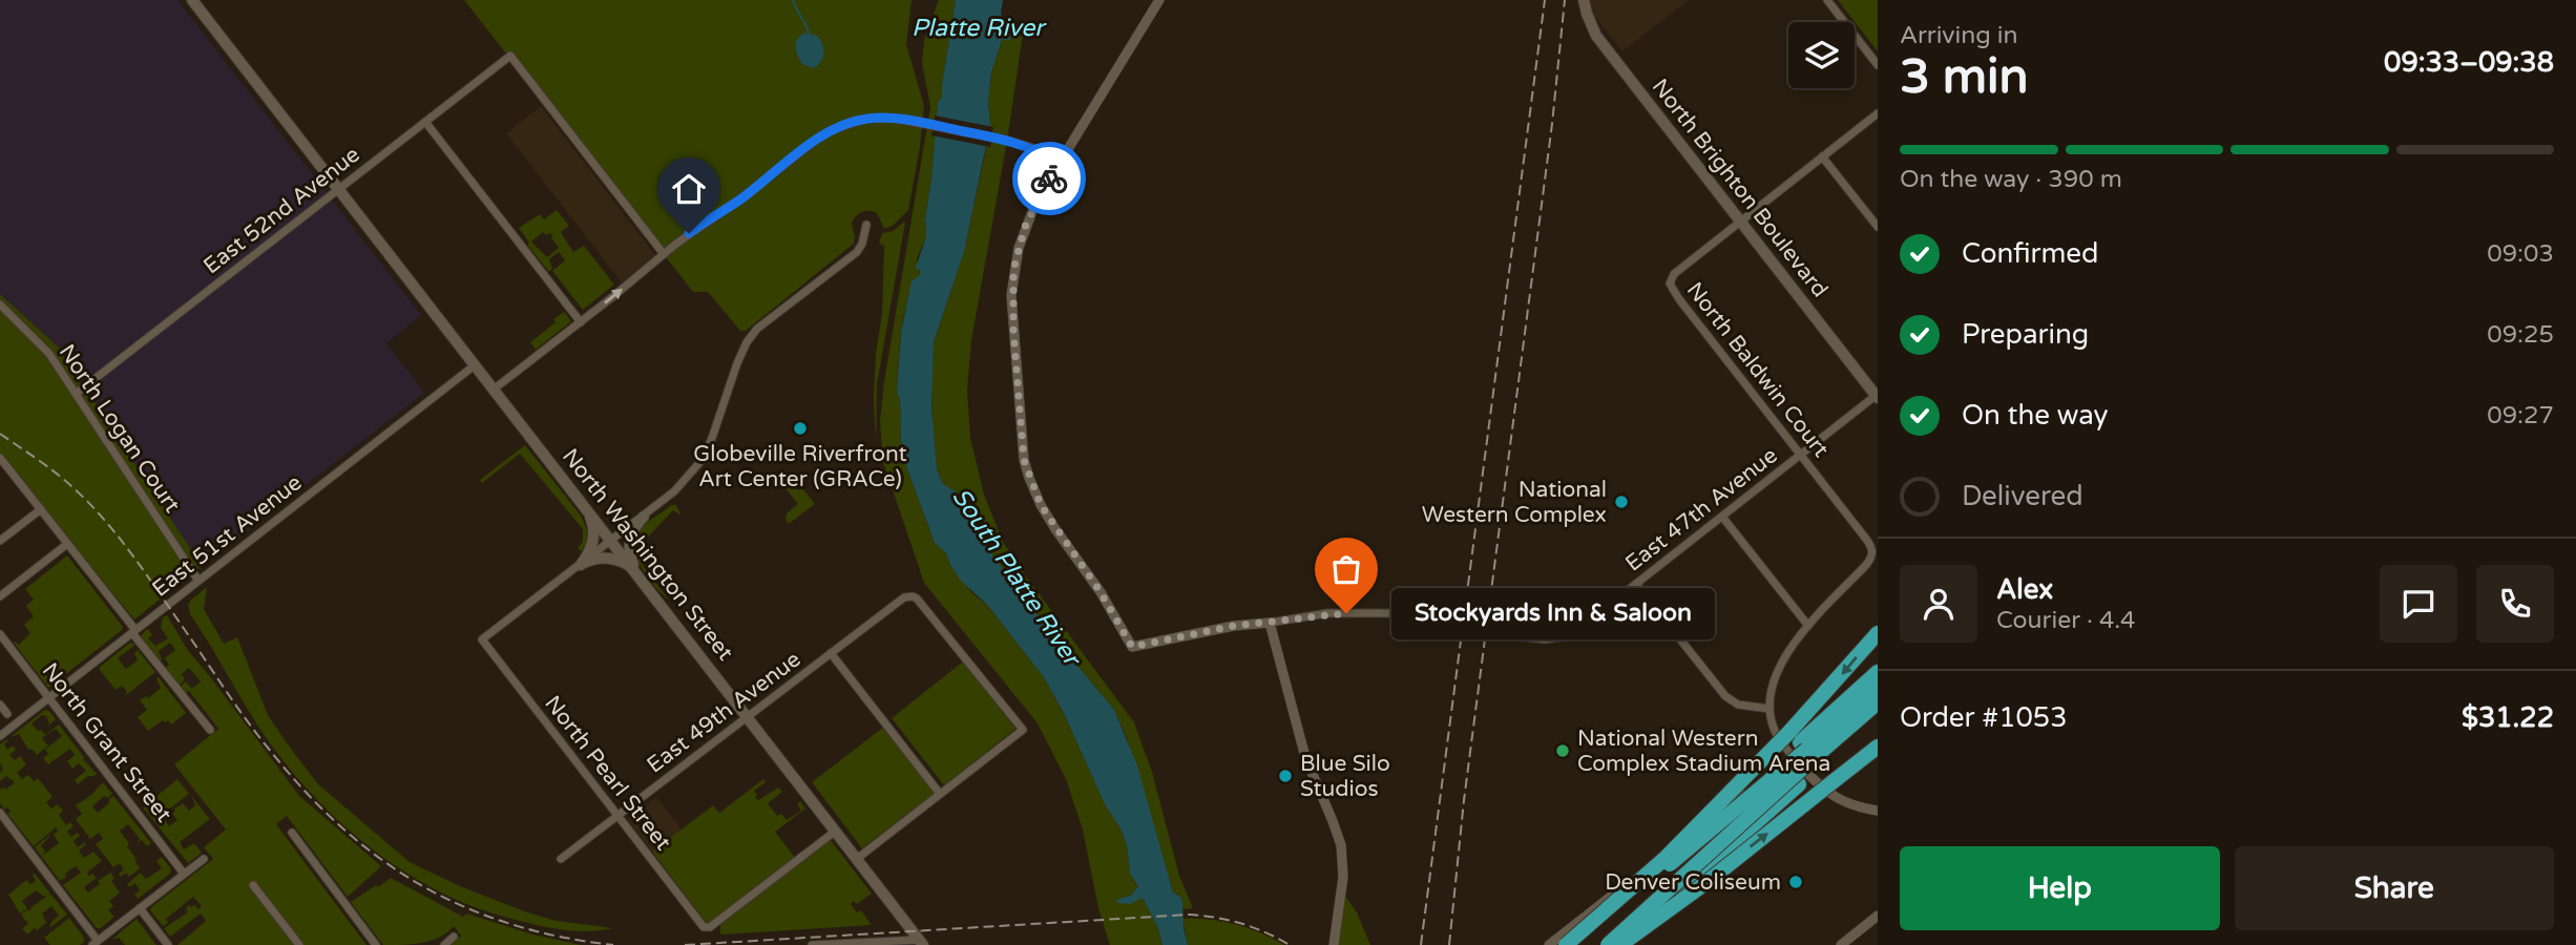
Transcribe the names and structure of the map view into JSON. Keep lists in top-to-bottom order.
{
  "streets": {
    "main road": ["North Brighton Boulevard", "North Washington Street"],
    "street": [
      "East 52nd Avenue",
      "North Baldwin Court",
      "North Logan Court",
      "East 47th Avenue",
      "East 51st Avenue",
      "East 49th Avenue",
      "North Grant Street",
      "North Pearl Street"
    ]
  },
  "crossings": [
    ["North Brighton Boulevard", "North Baldwin Court"],
    ["North Brighton Boulevard", "East 47th Avenue"],
    ["East 52nd Avenue", "North Logan Court"],
    ["East 52nd Avenue", "North Washington Street"],
    ["North Baldwin Court", "East 47th Avenue"],
    ["North Logan Court", "East 51st Avenue"],
    ["East 51st Avenue", "North Washington Street"],
    ["East 51st Avenue", "North Grant Street"],
    ["North Washington Street", "East 49th Avenue"],
    ["North Washington Street", "North Pearl Street"],
    ["East 49th Avenue", "North Pearl Street"]
  ],
  "water": ["Platte River", "South Platte River"],
  "places": [
    "Globeville Riverfront Art Center (GRACe)",
    "National Western Complex",
    "Stockyards Inn & Saloon",
    "National Western Complex Stadium Arena",
    "Blue Silo Studios",
    "Denver Coliseum"
  ],
  "page": {
    "heading": ["3 min", "Arriving in", "09:33–09:38"],
    "panel": [
      "Alex",
      "Courier · 4.4",
      "Order #1053",
      "$31.22"
    ],
    "bar": "On the way · 390 m",
    "list": [
      ["Confirmed", "09:03"],
      ["Preparing", "09:25"],
      ["On the way", "09:27"],
      "Delivered"
    ],
    "bubble": "Stockyards Inn & Saloon",
    "buttons": ["Help", "Share"]
  }
}
